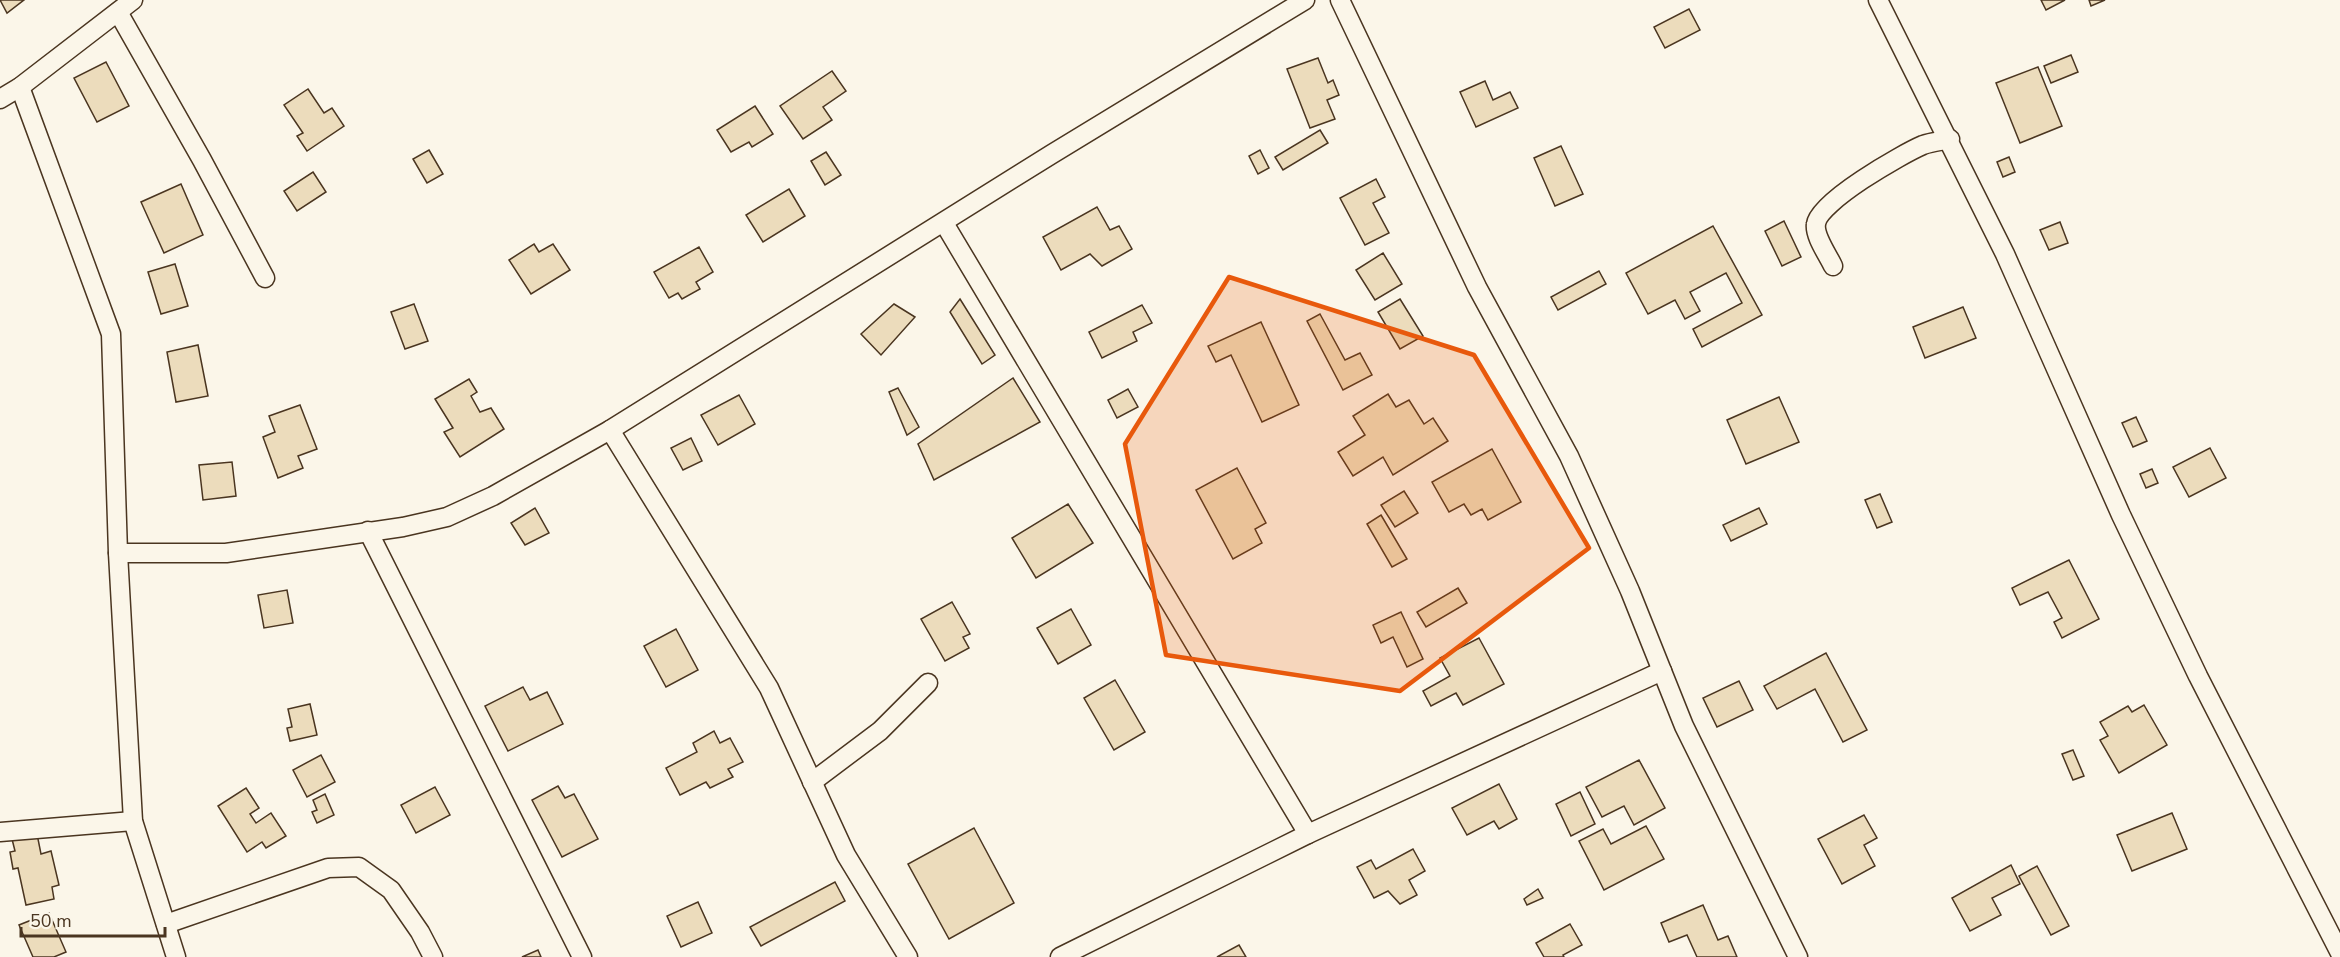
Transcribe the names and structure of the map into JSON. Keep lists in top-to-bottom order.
{
  "scale_bar": "50 m"
}
